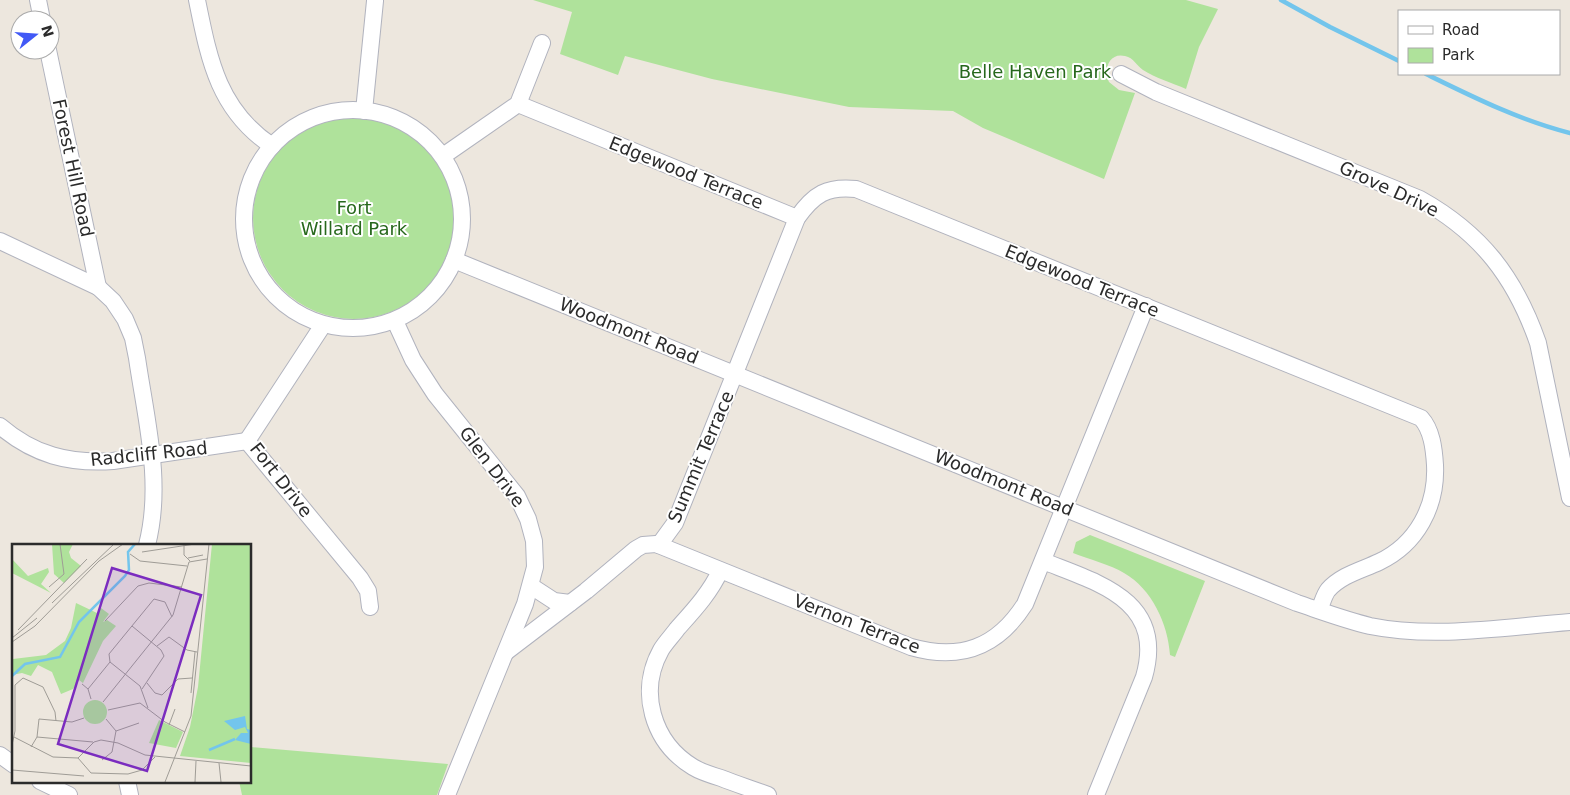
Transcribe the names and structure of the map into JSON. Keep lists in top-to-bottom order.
{
  "streets": {
    "street": [
      "Forest Hill Road",
      "Edgewood Terrace",
      "Grove Drive",
      "Woodmont Road",
      "Radcliff Road",
      "Summit Terrace",
      "Glen Drive",
      "Fort Drive",
      "Vernon Terrace"
    ]
  },
  "crossings": [
    ["Edgewood Terrace", "Woodmont Road"],
    ["Edgewood Terrace", "Summit Terrace"],
    ["Edgewood Terrace", "Vernon Terrace"],
    ["Woodmont Road", "Summit Terrace"],
    ["Woodmont Road", "Vernon Terrace"],
    ["Radcliff Road", "Fort Drive"],
    ["Summit Terrace", "Vernon Terrace"]
  ],
  "parks": ["Belle Haven Park", "Fort Willard Park"],
  "legend": ["Road", "Park"],
  "north": "right"
}
